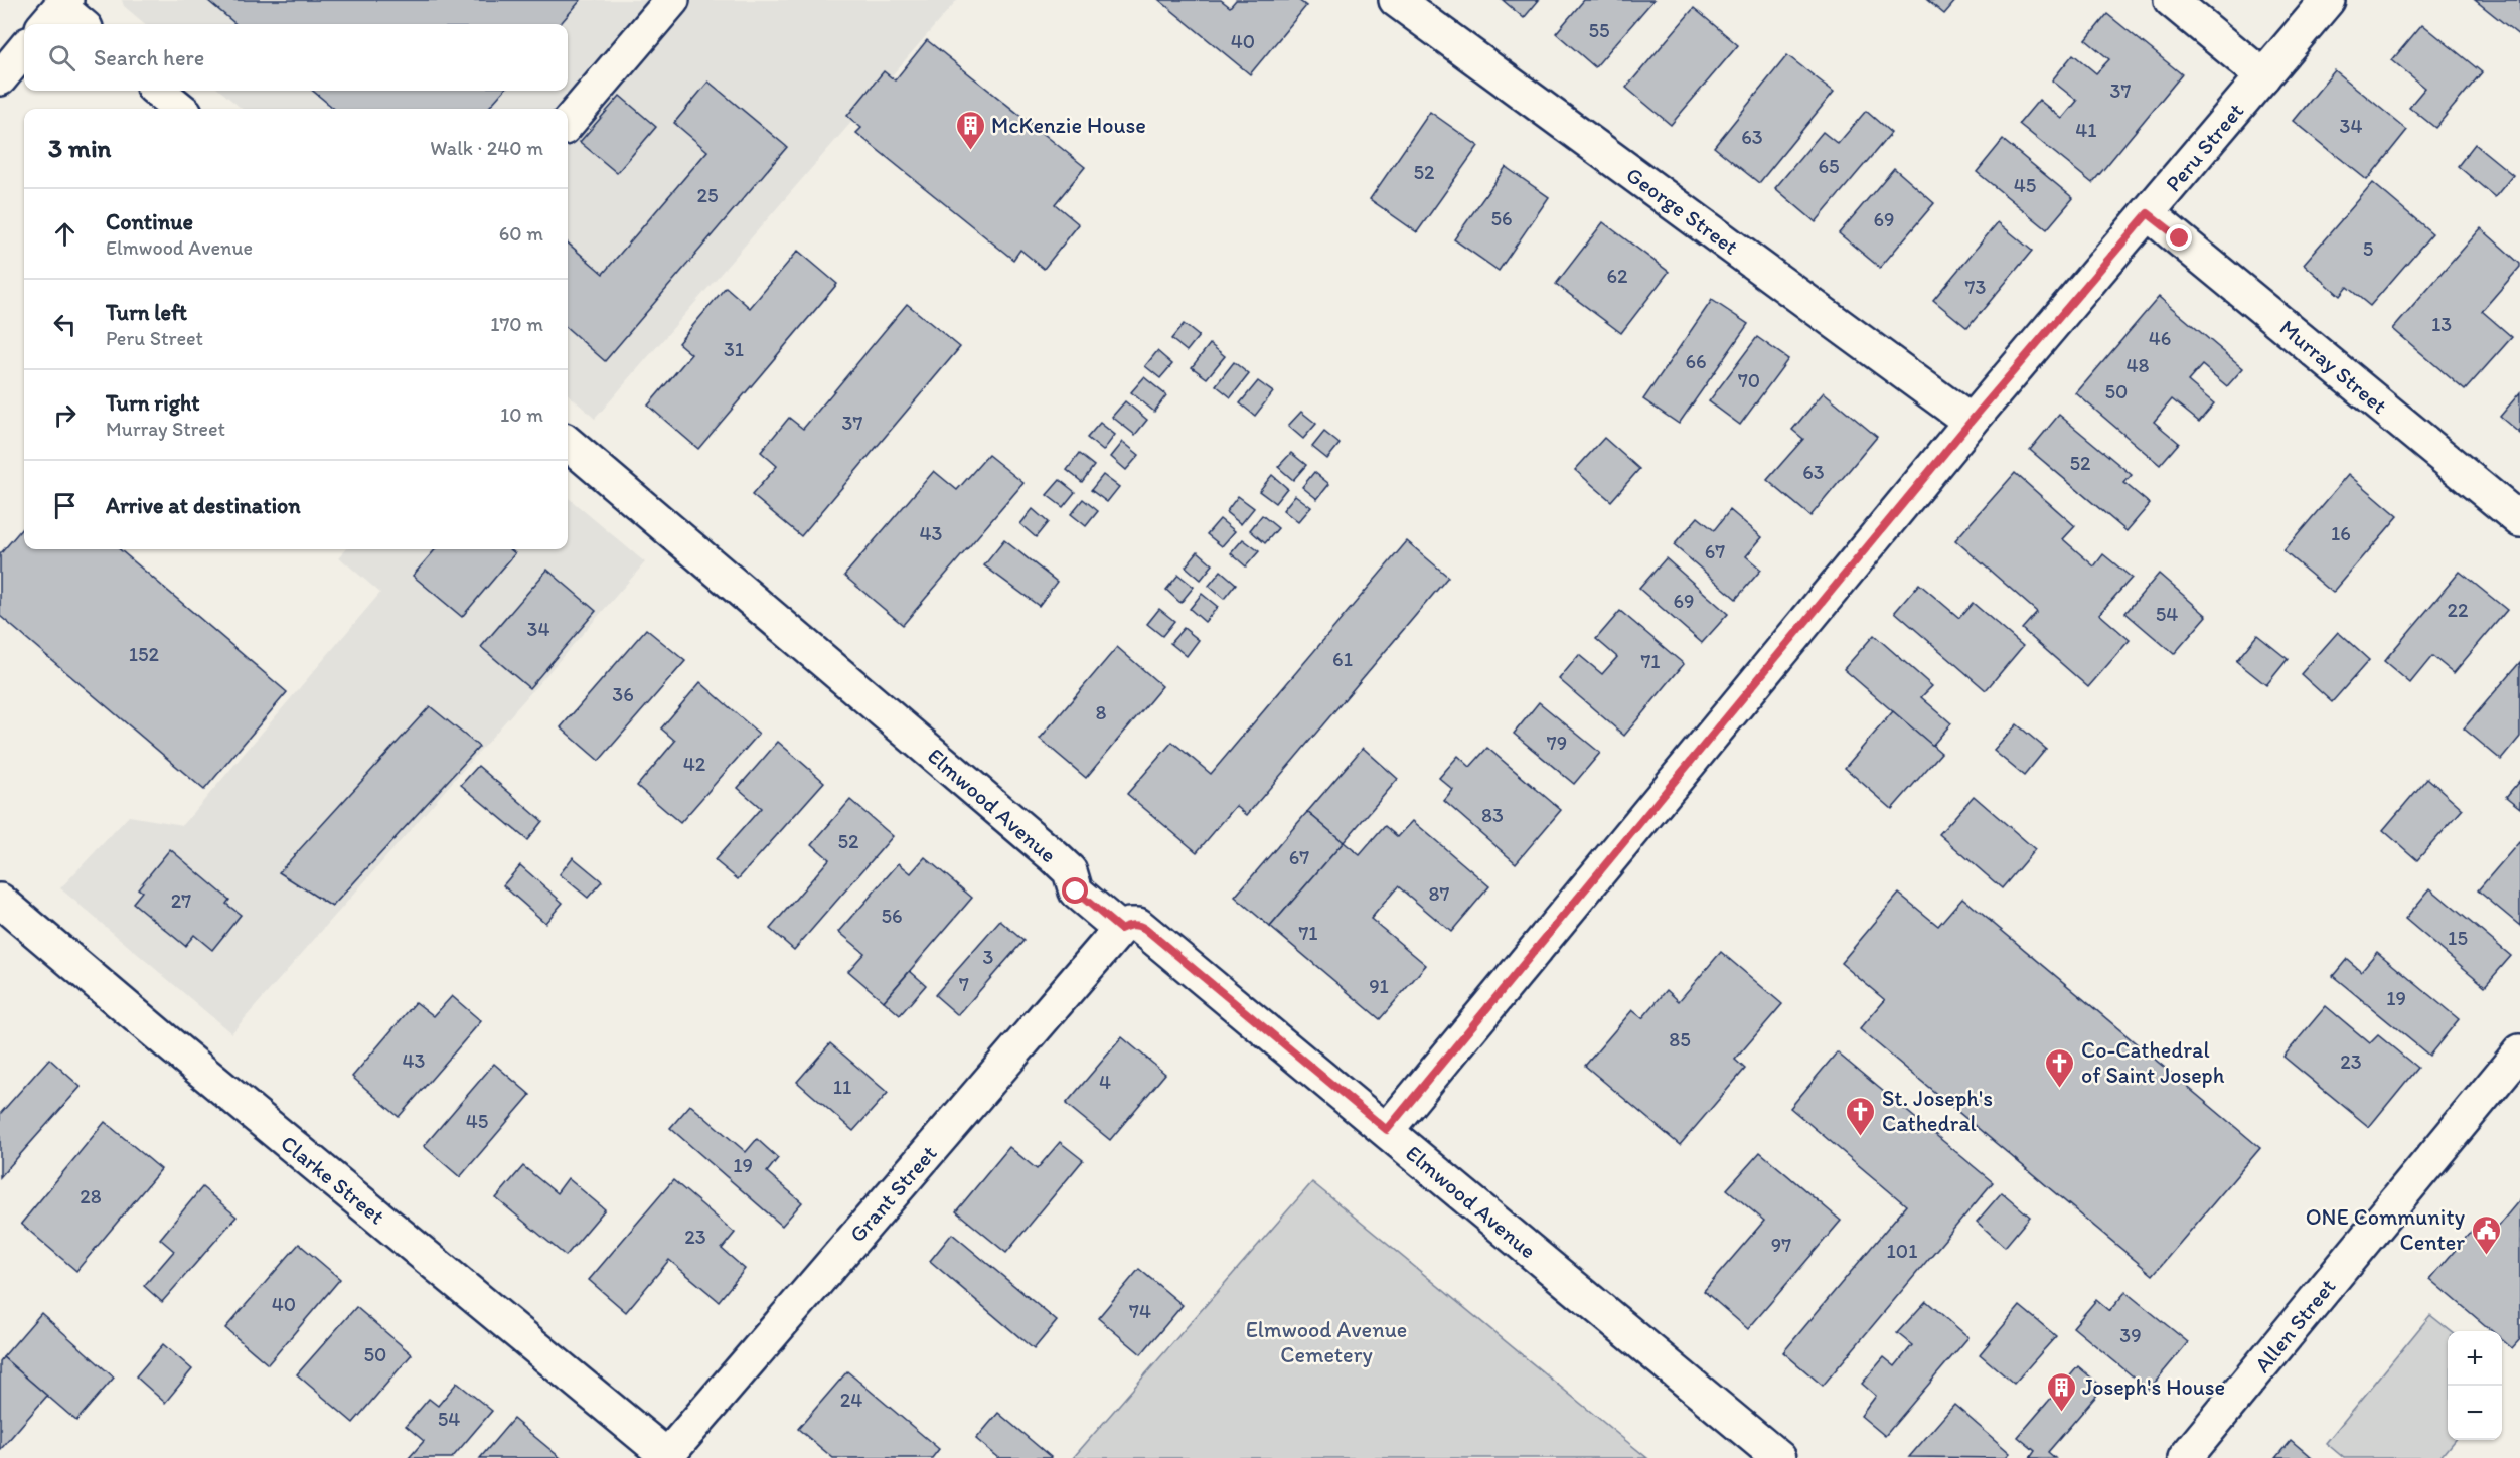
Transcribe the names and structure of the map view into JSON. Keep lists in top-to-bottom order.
{
  "streets": {
    "street": [
      "Peru Street",
      "George Street",
      "Murray Street",
      "Elmwood Avenue",
      "Clarke Street",
      "Grant Street",
      "Allen Street"
    ]
  },
  "crossings": [
    ["Peru Street", "George Street"],
    ["Peru Street", "Murray Street"],
    ["Peru Street", "Elmwood Avenue"],
    ["Elmwood Avenue", "Grant Street"],
    ["Clarke Street", "Grant Street"]
  ],
  "parks": ["Elmwood Avenue Cemetery"],
  "places": {
    "building": ["McKenzie House", "Joseph's House"],
    "church": ["Co-Cathedral of Saint Joseph", "St. Joseph's Cathedral"],
    "public building": ["ONE Community Center"]
  },
  "house_numbers": [
    "55",
    "40",
    "37",
    "34",
    "41",
    "63",
    "65",
    "52",
    "45",
    "25",
    "56",
    "69",
    "5",
    "62",
    "73",
    "13",
    "46",
    "31",
    "66",
    "48",
    "70",
    "50",
    "37",
    "52",
    "63",
    "43",
    "16",
    "67",
    "69",
    "22",
    "54",
    "34",
    "152",
    "61",
    "71",
    "36",
    "8",
    "79",
    "42",
    "83",
    "52",
    "67",
    "87",
    "27",
    "56",
    "71",
    "15",
    "3",
    "7",
    "91",
    "19",
    "85",
    "43",
    "23",
    "4",
    "11",
    "45",
    "19",
    "28",
    "23",
    "97",
    "101",
    "40",
    "74",
    "39",
    "50",
    "24",
    "54"
  ],
  "page": {
    "search": "Search here",
    "heading": ["3 min", "Walk · 240 m"],
    "list": [
      ["Continue", "Elmwood Avenue", "60 m"],
      ["Turn left", "Peru Street", "170 m"],
      ["Turn right", "Murray Street", "10 m"],
      "Arrive at destination"
    ],
    "map_buttons": ["+", "−"]
  }
}
